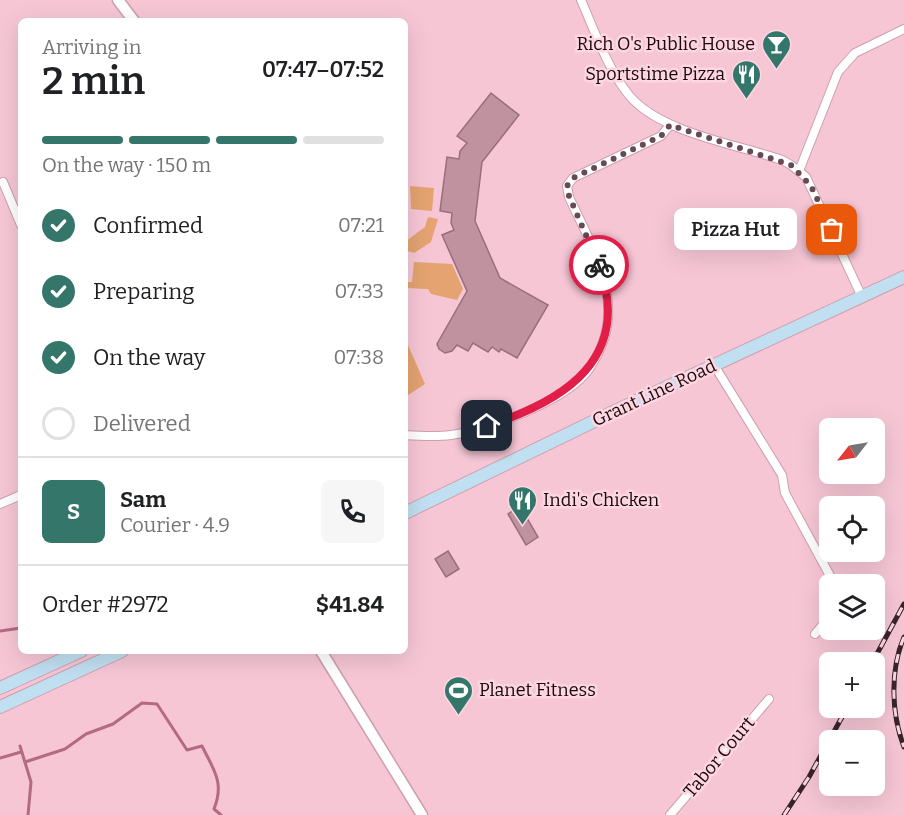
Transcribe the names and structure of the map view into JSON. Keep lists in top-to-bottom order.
{
  "streets": {
    "main road": ["Grant Line Road"],
    "street": ["Tabor Court"]
  },
  "places": {
    "bar": ["Rich O's Public House"],
    "restaurant": ["Sportstime Pizza", "Indi's Chicken"],
    "other": ["Pizza Hut"],
    "sports": ["Planet Fitness"]
  },
  "north": "bottom left",
  "page": {
    "heading": ["2 min", "Arriving in", "07:47–07:52"],
    "panel": [
      "Sam",
      "Courier · 4.9",
      "Order #2972",
      "$41.84"
    ],
    "bar": "On the way · 150 m",
    "list": [
      ["Confirmed", "07:21"],
      ["Preparing", "07:33"],
      ["On the way", "07:38"],
      "Delivered"
    ],
    "bubble": "Pizza Hut",
    "map_buttons": ["+", "−"],
    "round": "S"
  }
}
